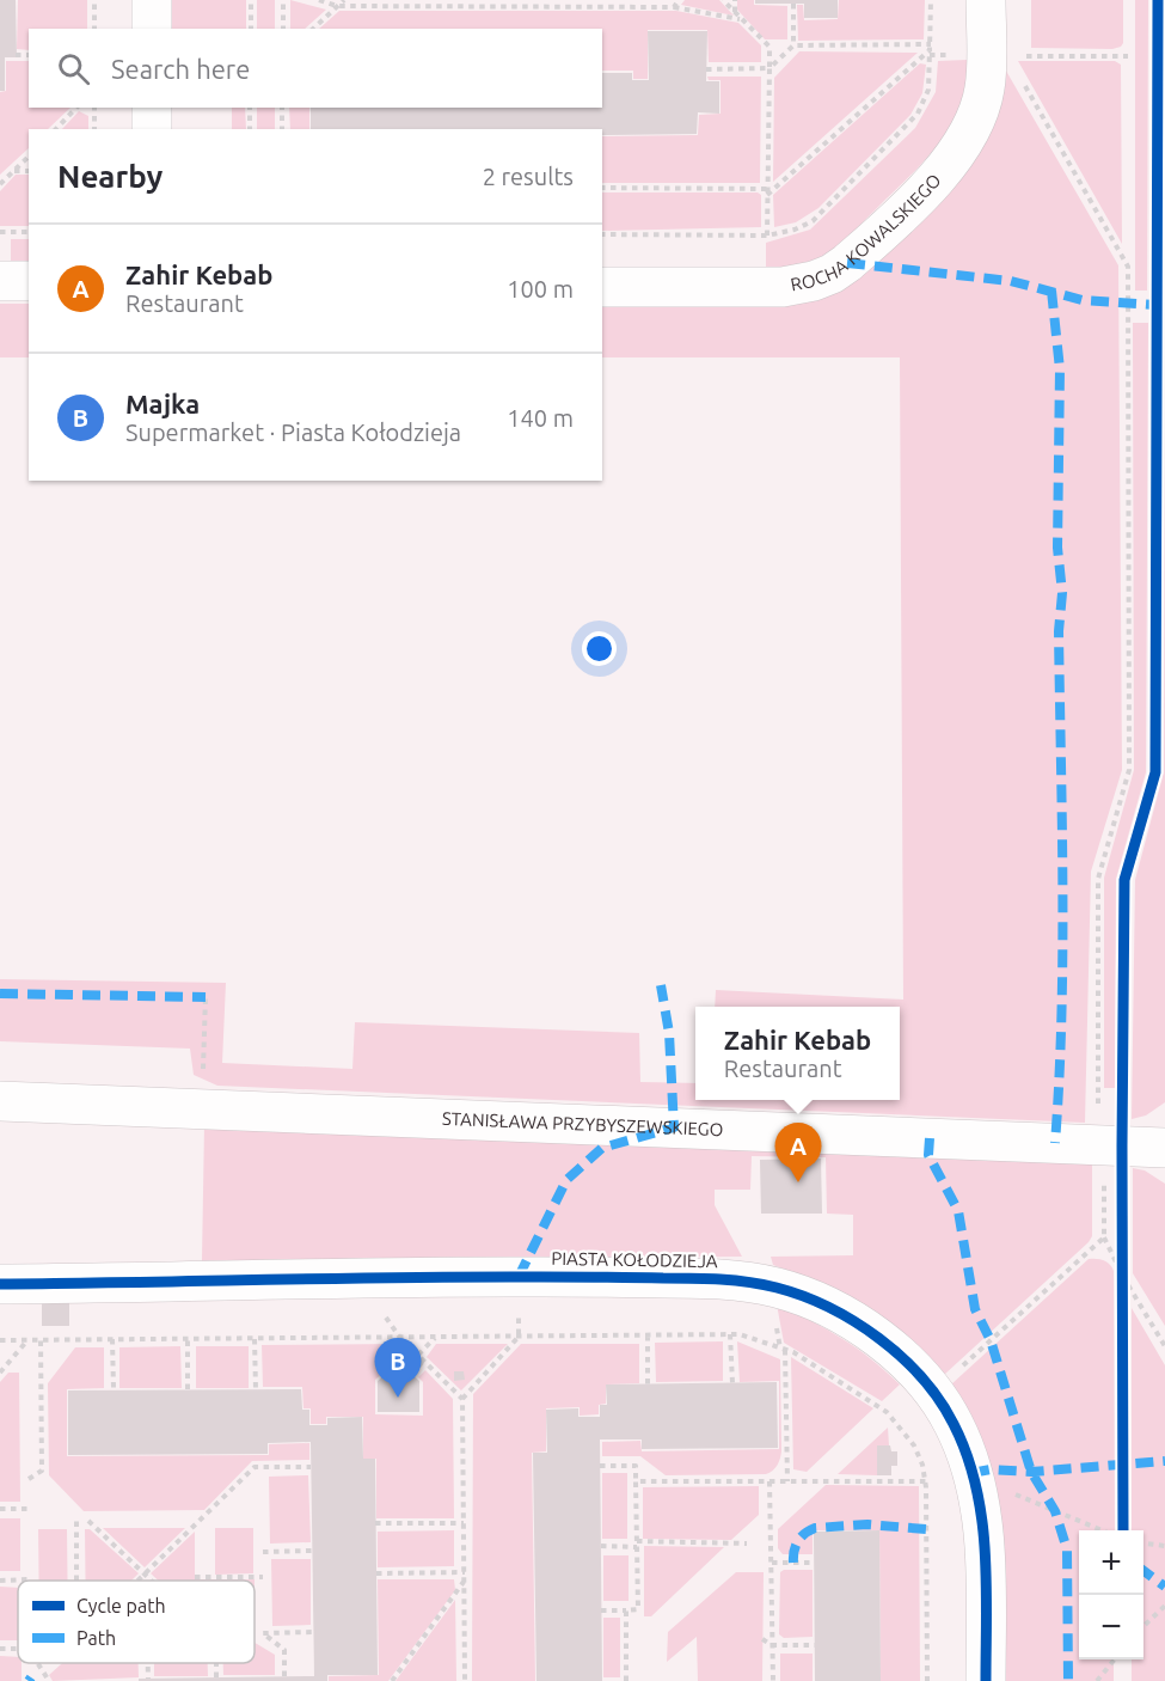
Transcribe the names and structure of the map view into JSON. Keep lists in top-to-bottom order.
{
  "streets": {
    "street": ["ROCHA KOWALSKIEGO", "STANISŁAWA PRZYBYSZEWSKIEGO", "PIASTA KOŁODZIEJA"]
  },
  "legend": ["Cycle path", "Path"],
  "page": {
    "search": "Search here",
    "heading": ["Nearby", "2 results"],
    "list": [
      {
        "mark": "A",
        "name": "Zahir Kebab",
        "note": "Restaurant",
        "value": "100 m"
      },
      {
        "mark": "B",
        "name": "Majka",
        "note": "Supermarket · Piasta Kołodzieja",
        "value": "140 m"
      }
    ],
    "popup": ["Zahir Kebab", "Restaurant"],
    "pins": ["A", "B"],
    "map_buttons": ["+", "−"]
  }
}
